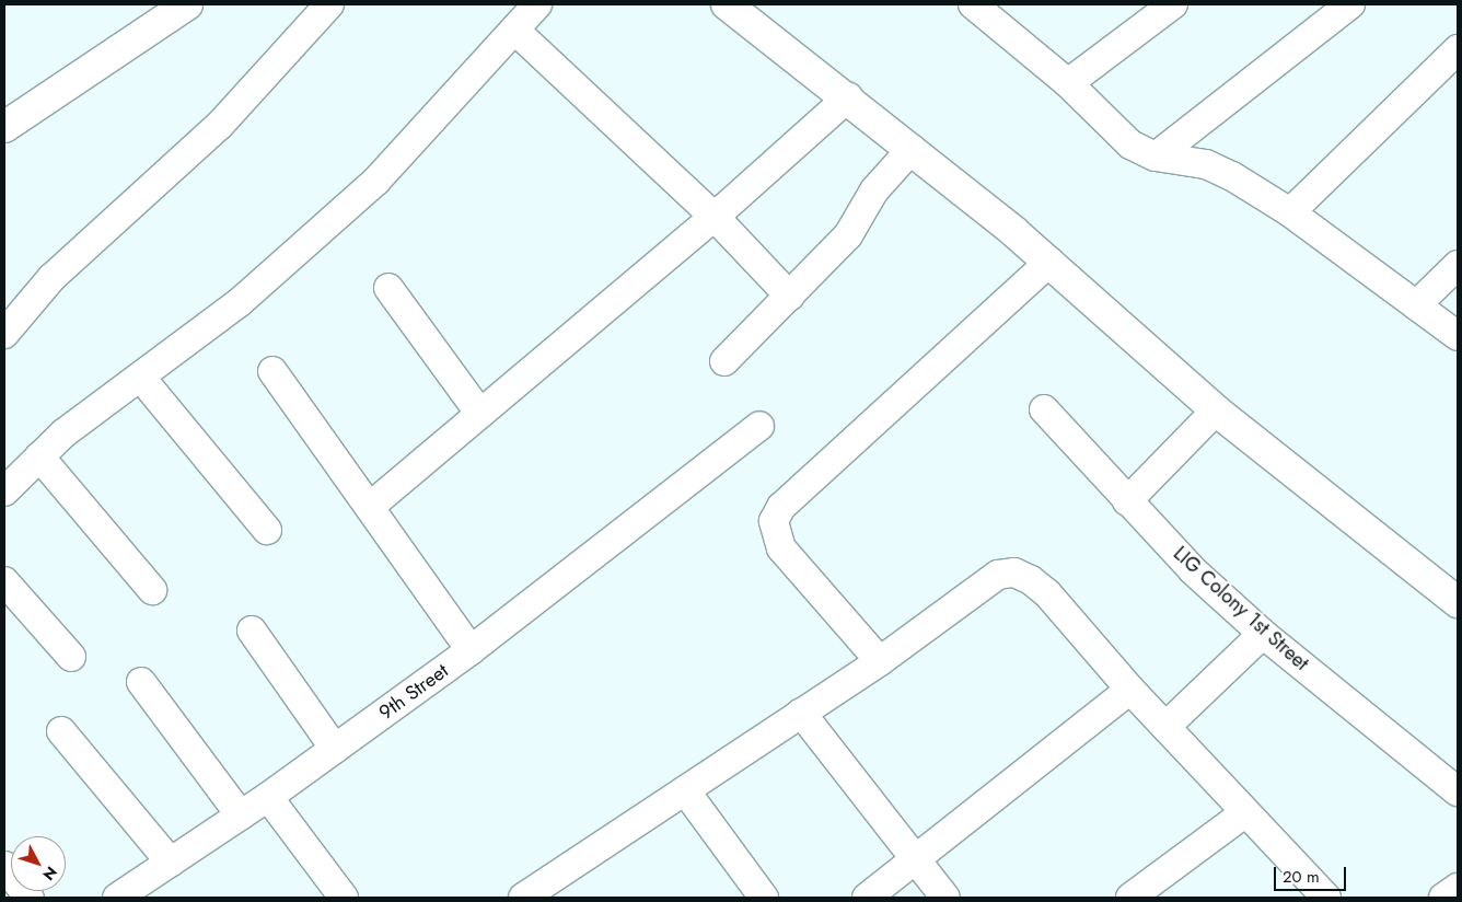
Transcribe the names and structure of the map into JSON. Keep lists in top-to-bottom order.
{
  "streets": {
    "street": ["LIG Colony 1st Street", "9th Street"]
  },
  "scale_bar": "20 m",
  "north": "bottom right"
}
